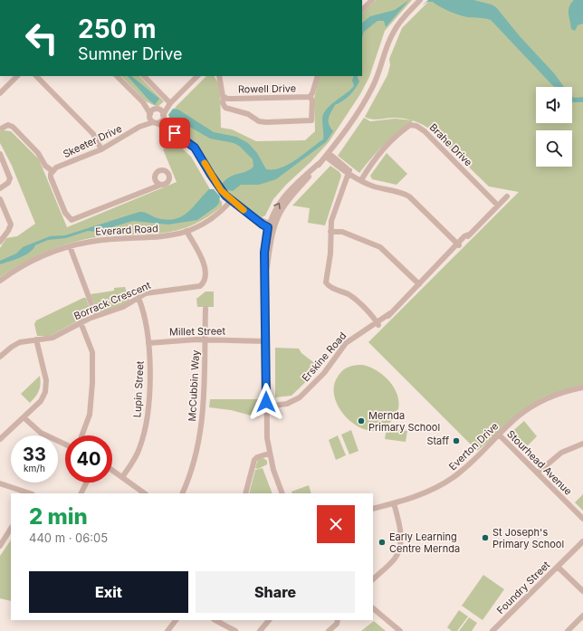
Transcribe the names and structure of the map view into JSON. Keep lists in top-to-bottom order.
{
  "streets": {
    "street": [
      "Rowell Drive",
      "Skeeter Drive",
      "Brahe Drive",
      "Everard Road",
      "Borrack Crescent",
      "Millet Street",
      "Erskine Road",
      "McCubbin Way",
      "Lupin Street",
      "Everton Drive",
      "Stourhead Avenue",
      "Foundry Street"
    ]
  },
  "crossings": [
    ["Brahe Drive", "Erskine Road"],
    ["Everard Road", "Borrack Crescent"],
    ["Borrack Crescent", "Lupin Street"],
    ["Millet Street", "McCubbin Way"],
    ["Millet Street", "Lupin Street"],
    ["Everton Drive", "Stourhead Avenue"]
  ],
  "places": [
    "Mernda Primary School",
    "Staff",
    "St Joseph's Primary School",
    "Early Learning Centre Mernda"
  ],
  "page": {
    "turn": ["250 m", "Sumner Drive"],
    "speed": "33 km/h",
    "limit": "40",
    "heading": ["2 min", "440 m · 06:05"],
    "buttons": ["Exit", "Share"]
  }
}
